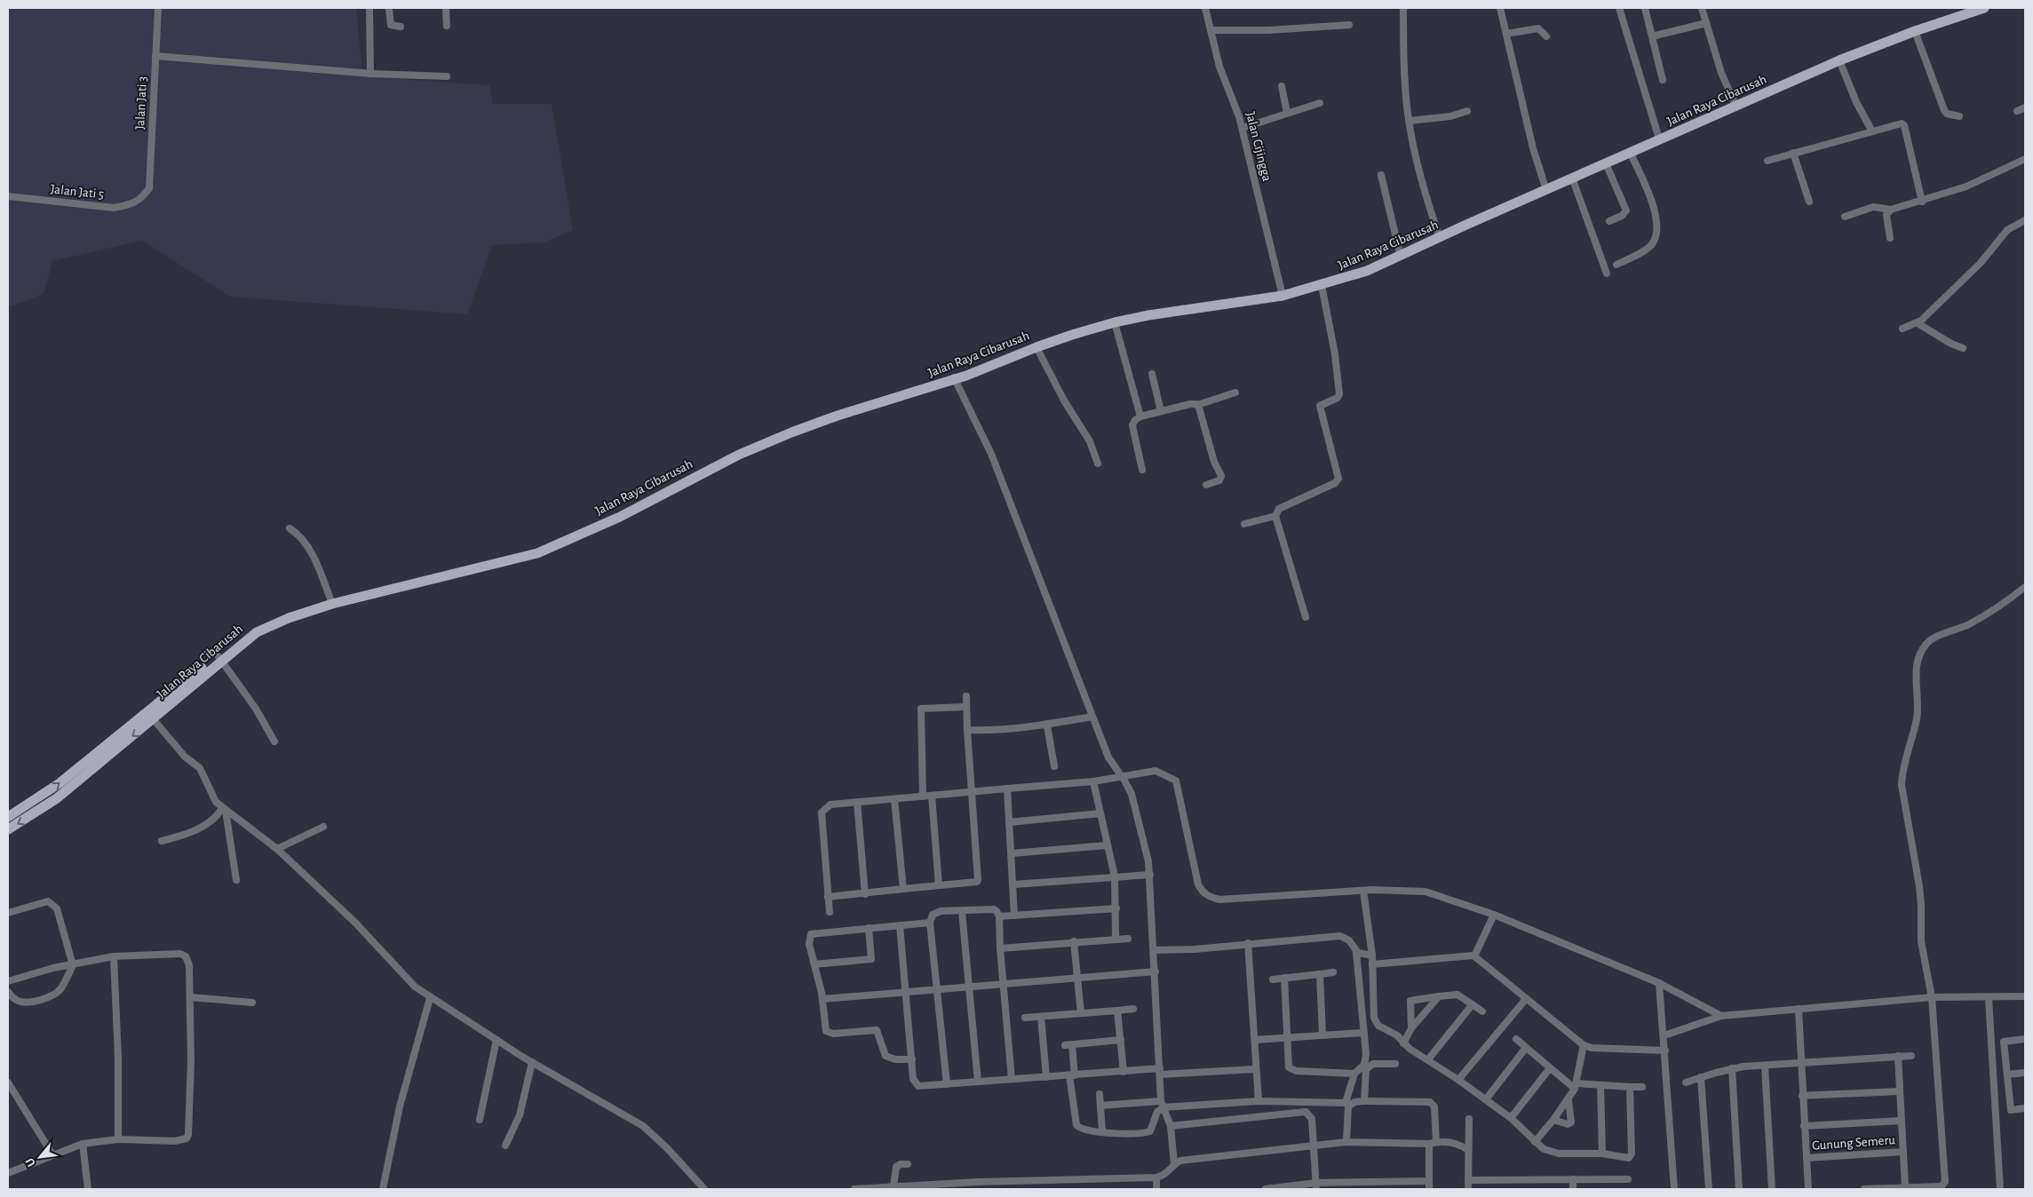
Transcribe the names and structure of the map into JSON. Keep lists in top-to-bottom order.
{
  "streets": {
    "main road": ["Jalan Raya Cibarusah"],
    "street": [
      "Jalan Jati 3",
      "Jalan Cijingga",
      "Jalan Jati 5",
      "Gunung Semeru"
    ]
  },
  "crossings": [
    ["Jalan Raya Cibarusah", "Jalan Cijingga"],
    ["Jalan Jati 3", "Jalan Jati 5"]
  ],
  "north": "bottom left"
}
